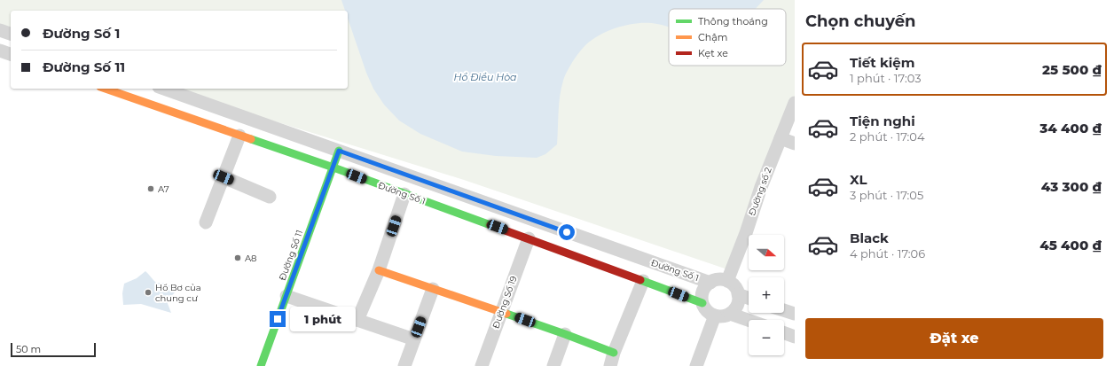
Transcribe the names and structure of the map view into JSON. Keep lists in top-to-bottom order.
{
  "streets": {
    "street": [
      "Đường số 2",
      "Đường Số 1",
      "Đường Số 11",
      "Đường Số 19"
    ]
  },
  "crossings": [
    ["Đường số 2", "Đường Số 1"],
    ["Đường Số 1", "Đường Số 11"],
    ["Đường Số 1", "Đường Số 19"]
  ],
  "water": ["Hồ Điều Hòa"],
  "places": ["A7", "A8", "Hồ Bơ của chung cư"],
  "legend": ["Thông thoáng", "Chậm", "Kẹt xe"],
  "scale_bar": "50 m",
  "north": "right",
  "page": {
    "heading": "Chọn chuyến",
    "banner": ["Đường Số 1", "Đường Số 11"],
    "list": [
      {
        "name": "Tiết kiệm",
        "note": "1 phút · 17:03",
        "value": "25 500 ₫"
      },
      {
        "name": "Tiện nghi",
        "note": "2 phút · 17:04",
        "value": "34 400 ₫"
      },
      {
        "name": "XL",
        "note": "3 phút · 17:05",
        "value": "43 300 ₫"
      },
      {
        "name": "Black",
        "note": "4 phút · 17:06",
        "value": "45 400 ₫"
      }
    ],
    "map_buttons": ["+", "−"],
    "bubble": "1 phút",
    "buttons": "Đặt xe",
    "scale": "50 m"
  }
}
